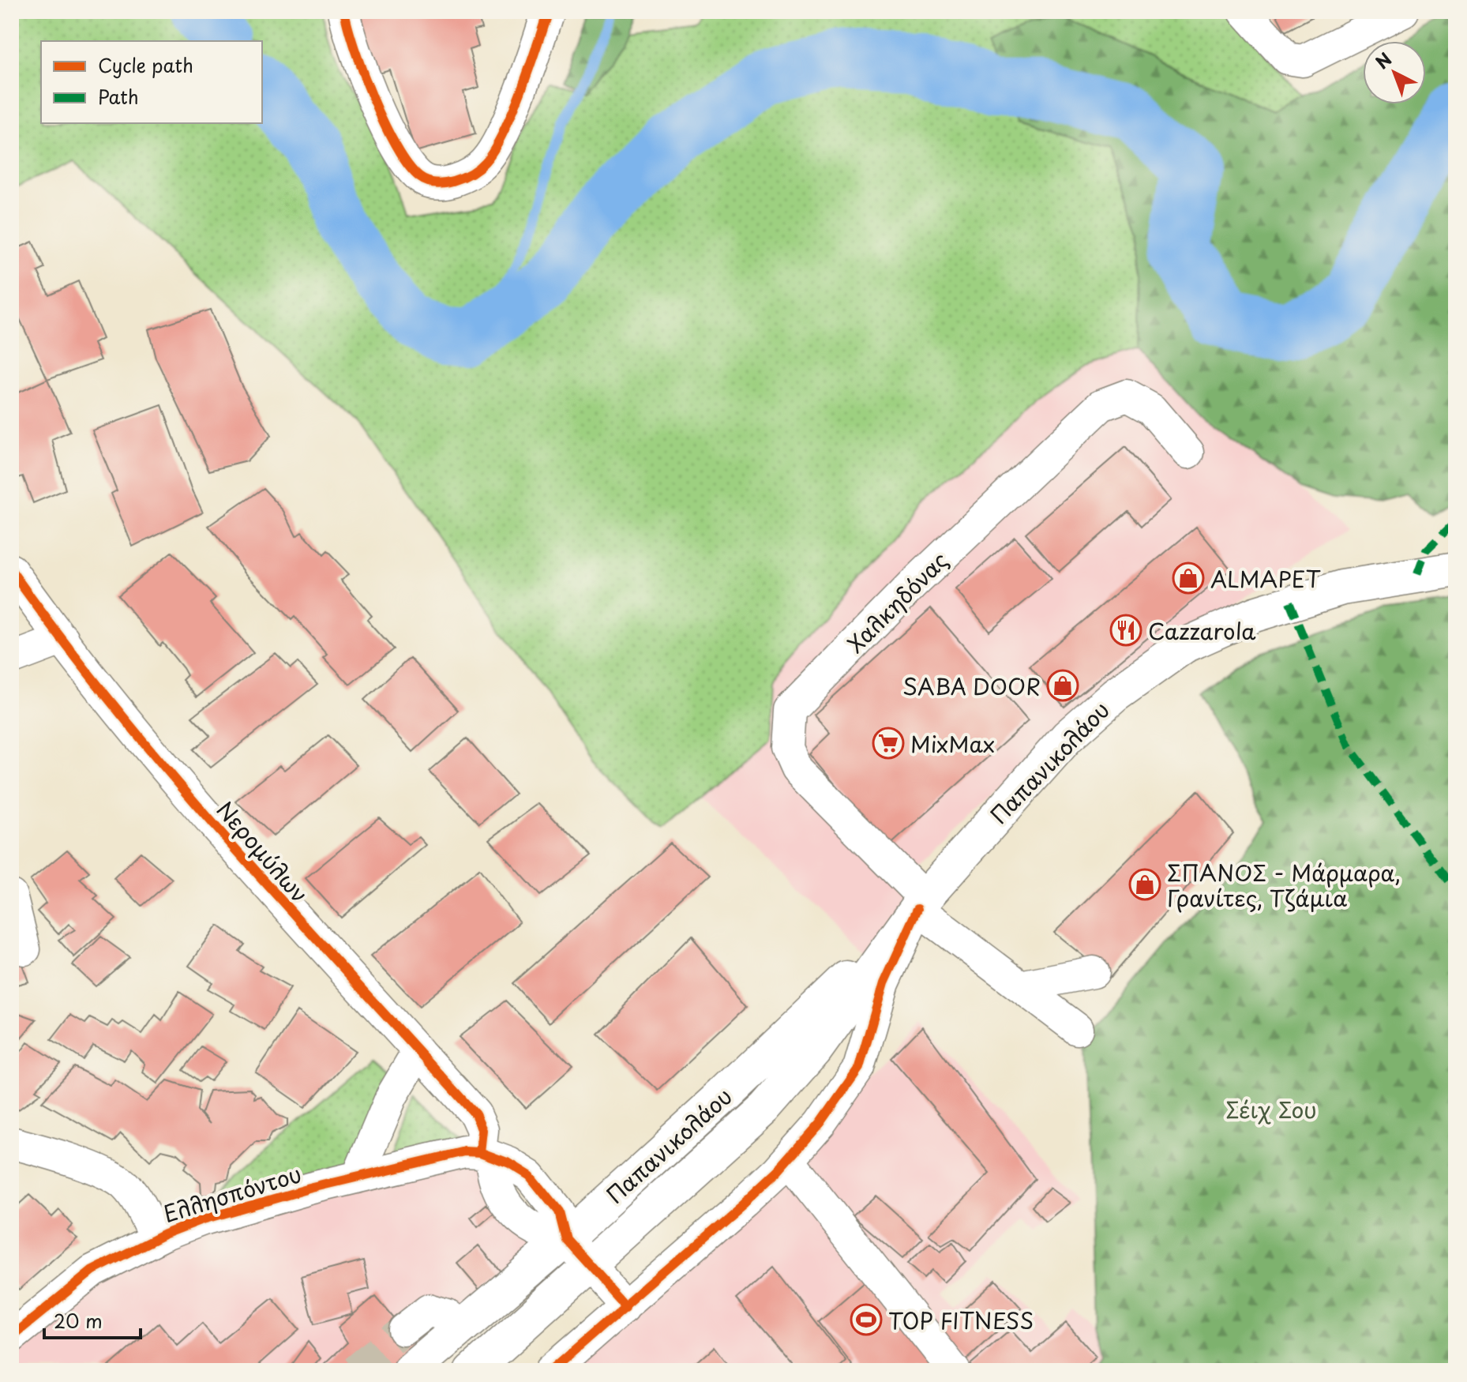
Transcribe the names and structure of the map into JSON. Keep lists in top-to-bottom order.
{
  "streets": {
    "main road": ["Παπανικολάου"],
    "street": ["Χαλκηδόνας", "Νερομύλων", "Ελλησπόντου"]
  },
  "crossings": [
    ["Χαλκηδόνας", "Παπανικολάου"],
    ["Παπανικολάου", "Νερομύλων"],
    ["Νερομύλων", "Ελλησπόντου"]
  ],
  "parks": ["Σέιχ Σου"],
  "places": {
    "shop": ["ALMAPET", "SABA DOOR", "ΣΠΑΝΟΣ - Μάρμαρα, Γρανίτες, Τζάμια"],
    "restaurant": ["Cazzarola"],
    "supermarket": ["MixMax"],
    "sports": ["TOP FITNESS"]
  },
  "legend": ["Cycle path", "Path"],
  "scale_bar": "20 m",
  "north": "top left"
}
